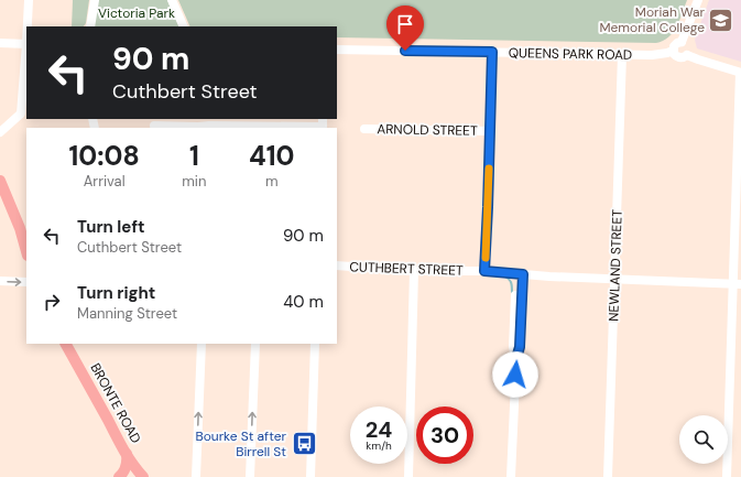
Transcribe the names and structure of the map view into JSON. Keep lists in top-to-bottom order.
{
  "streets": {
    "main road": ["BRONTE ROAD"],
    "street": [
      "QUEENS PARK ROAD",
      "ARNOLD STREET",
      "NEWLAND STREET",
      "CUTHBERT STREET"
    ]
  },
  "crossings": [
    ["QUEENS PARK ROAD", "NEWLAND STREET"],
    ["NEWLAND STREET", "CUTHBERT STREET"]
  ],
  "parks": ["Victoria Park"],
  "places": {
    "school or university": ["Moriah War Memorial College"],
    "bus stop": ["Bourke St after Birrell St"]
  },
  "page": {
    "turn": ["90 m", "Cuthbert Street"],
    "eta": [
      "10:08",
      "Arrival",
      "1",
      "min",
      "410",
      "m"
    ],
    "list": [
      {
        "name": "Turn left",
        "note": "Cuthbert Street",
        "value": "90 m"
      },
      {
        "name": "Turn right",
        "note": "Manning Street",
        "value": "40 m"
      }
    ],
    "speed": "24 km/h",
    "limit": "30"
  }
}
